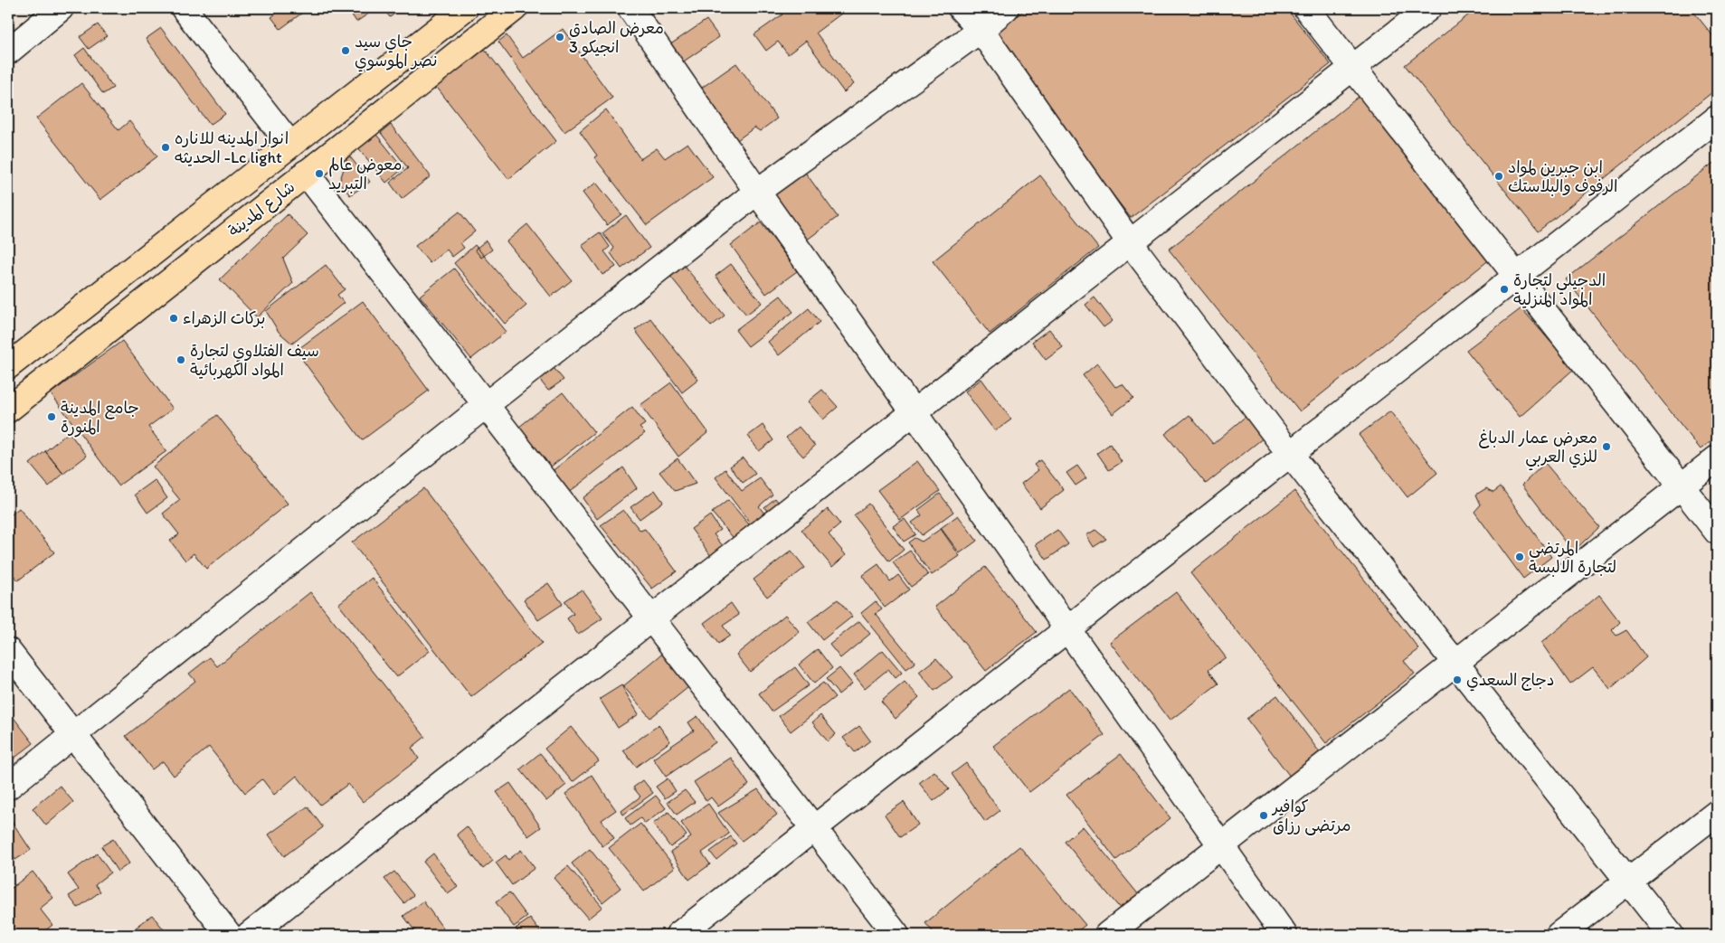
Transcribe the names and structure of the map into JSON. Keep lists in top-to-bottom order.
{
  "streets": {
    "main road": ["شارع المدينة"]
  },
  "places": [
    "معرض الصادق 3 انجيكو",
    "جاي سيد نصر الموسوي",
    "انوار المدينه للاناره الحديثه -Lc light",
    "معوض عالم التبريد",
    "ابن جبرين لمواد الرفوف والبلاستك",
    "الدجيلي لتجارة المواد المنزلية",
    "بركات الزهراء",
    "سيف الفتلاوي لتجارة المواد الكهربائية",
    "جامع المدينة المنورة",
    "معرض عمار الدباغ للزي العربي",
    "المرتضى لتجارة الالبسة",
    "دجاج السعدي",
    "كوافير مرتضى رزاق"
  ]
}
